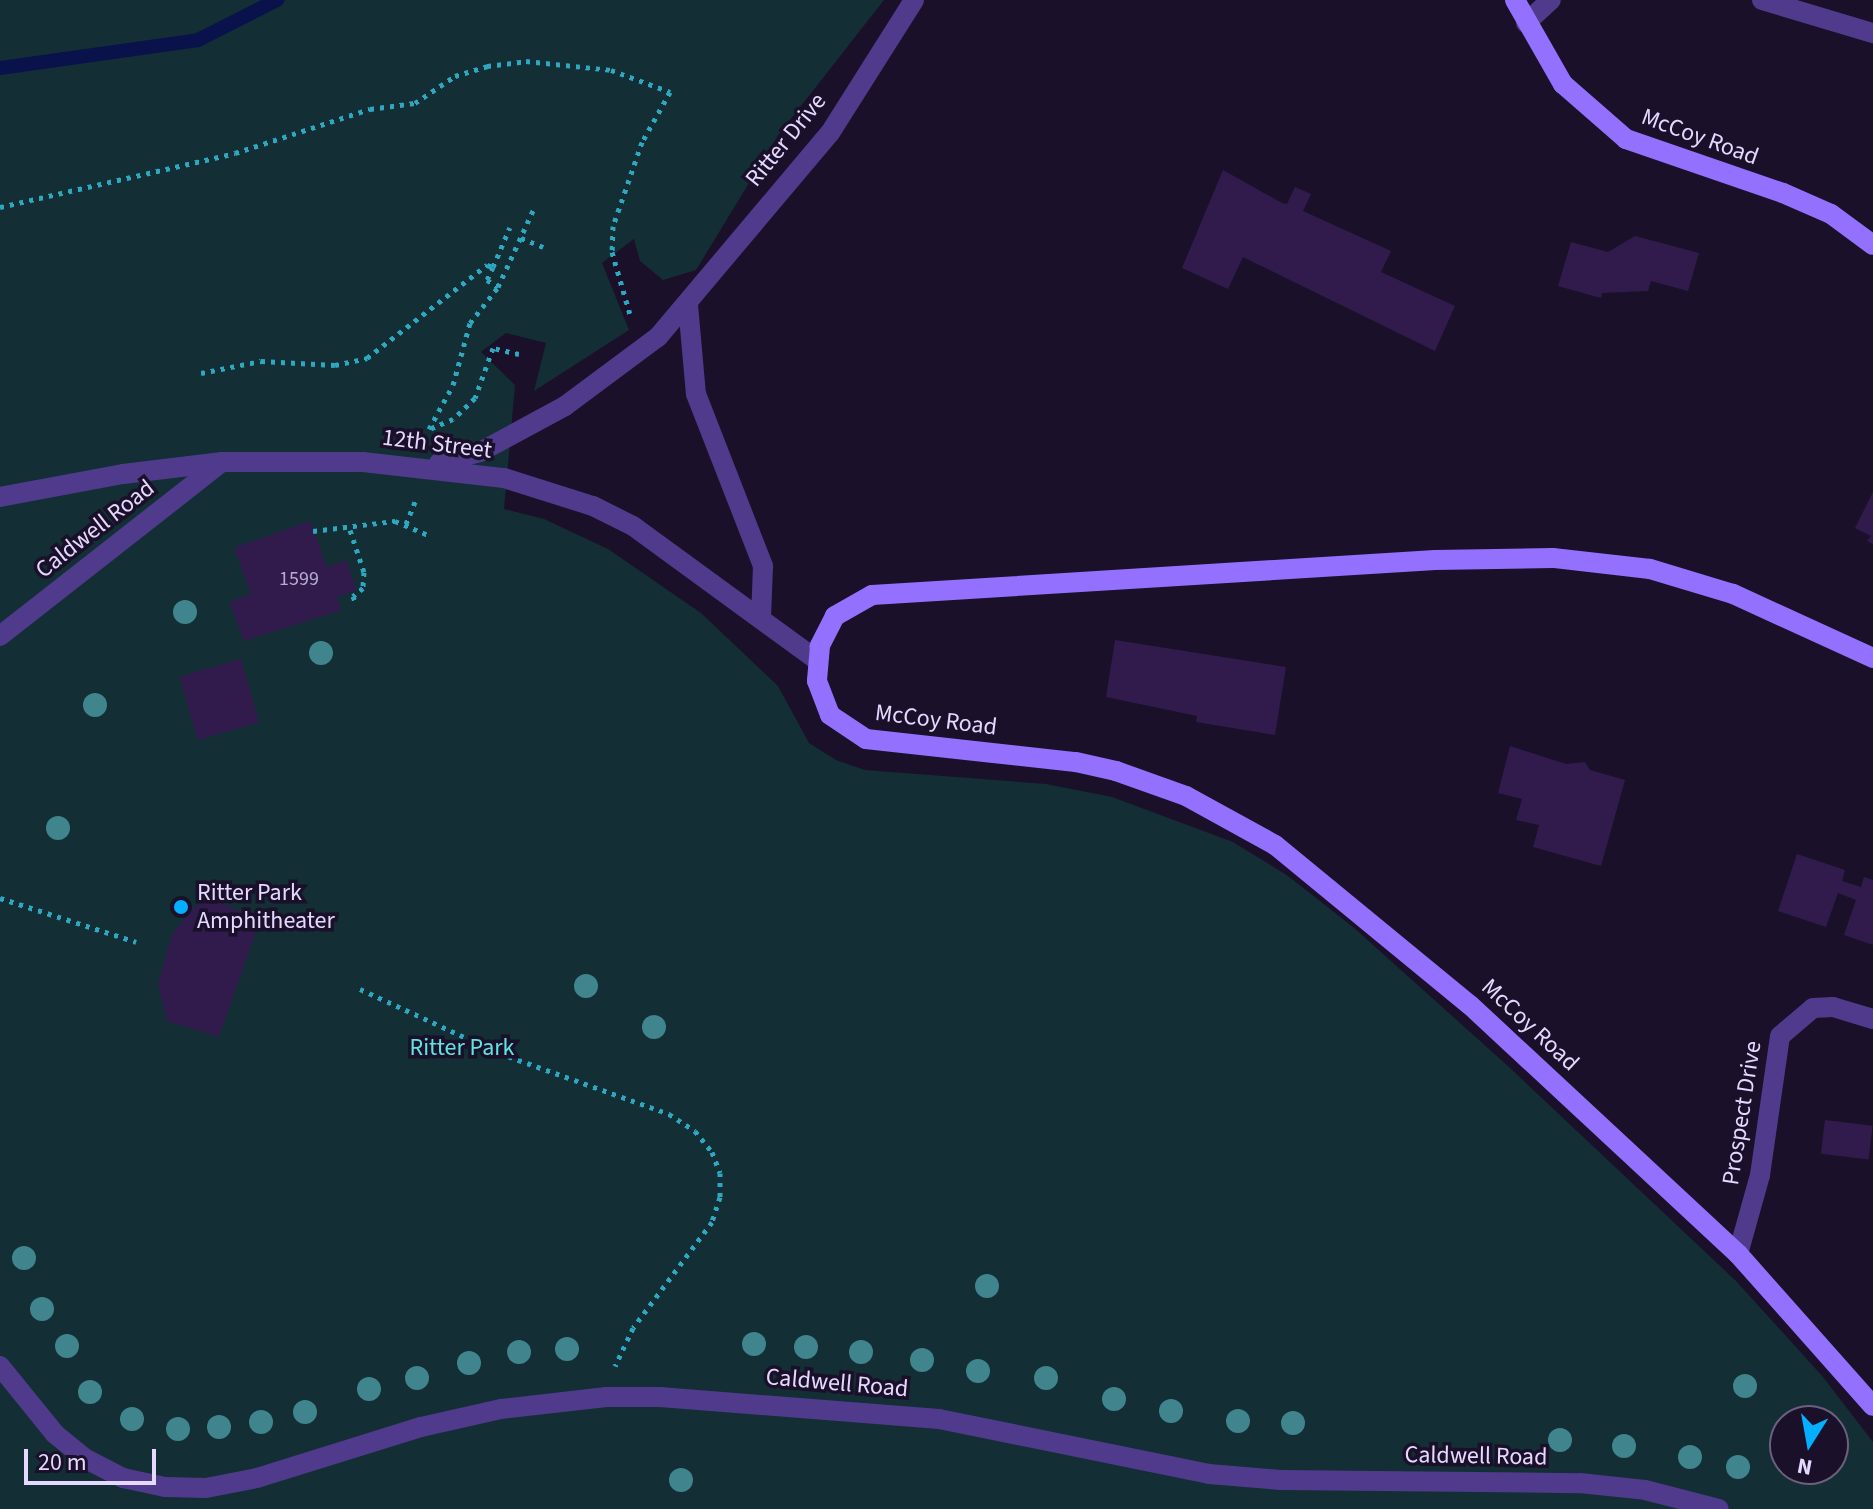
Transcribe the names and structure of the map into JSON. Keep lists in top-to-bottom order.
{
  "streets": {
    "street": [
      "McCoy Road",
      "Ritter Drive",
      "12th Street",
      "Caldwell Road",
      "Prospect Drive"
    ]
  },
  "crossings": [
    ["McCoy Road", "12th Street"],
    ["McCoy Road", "Prospect Drive"],
    ["Ritter Drive", "12th Street"],
    ["12th Street", "Caldwell Road"]
  ],
  "parks": ["Ritter Park"],
  "places": ["Ritter Park Amphitheater"],
  "house_numbers": ["1599"],
  "scale_bar": "20 m",
  "north": "bottom"
}
